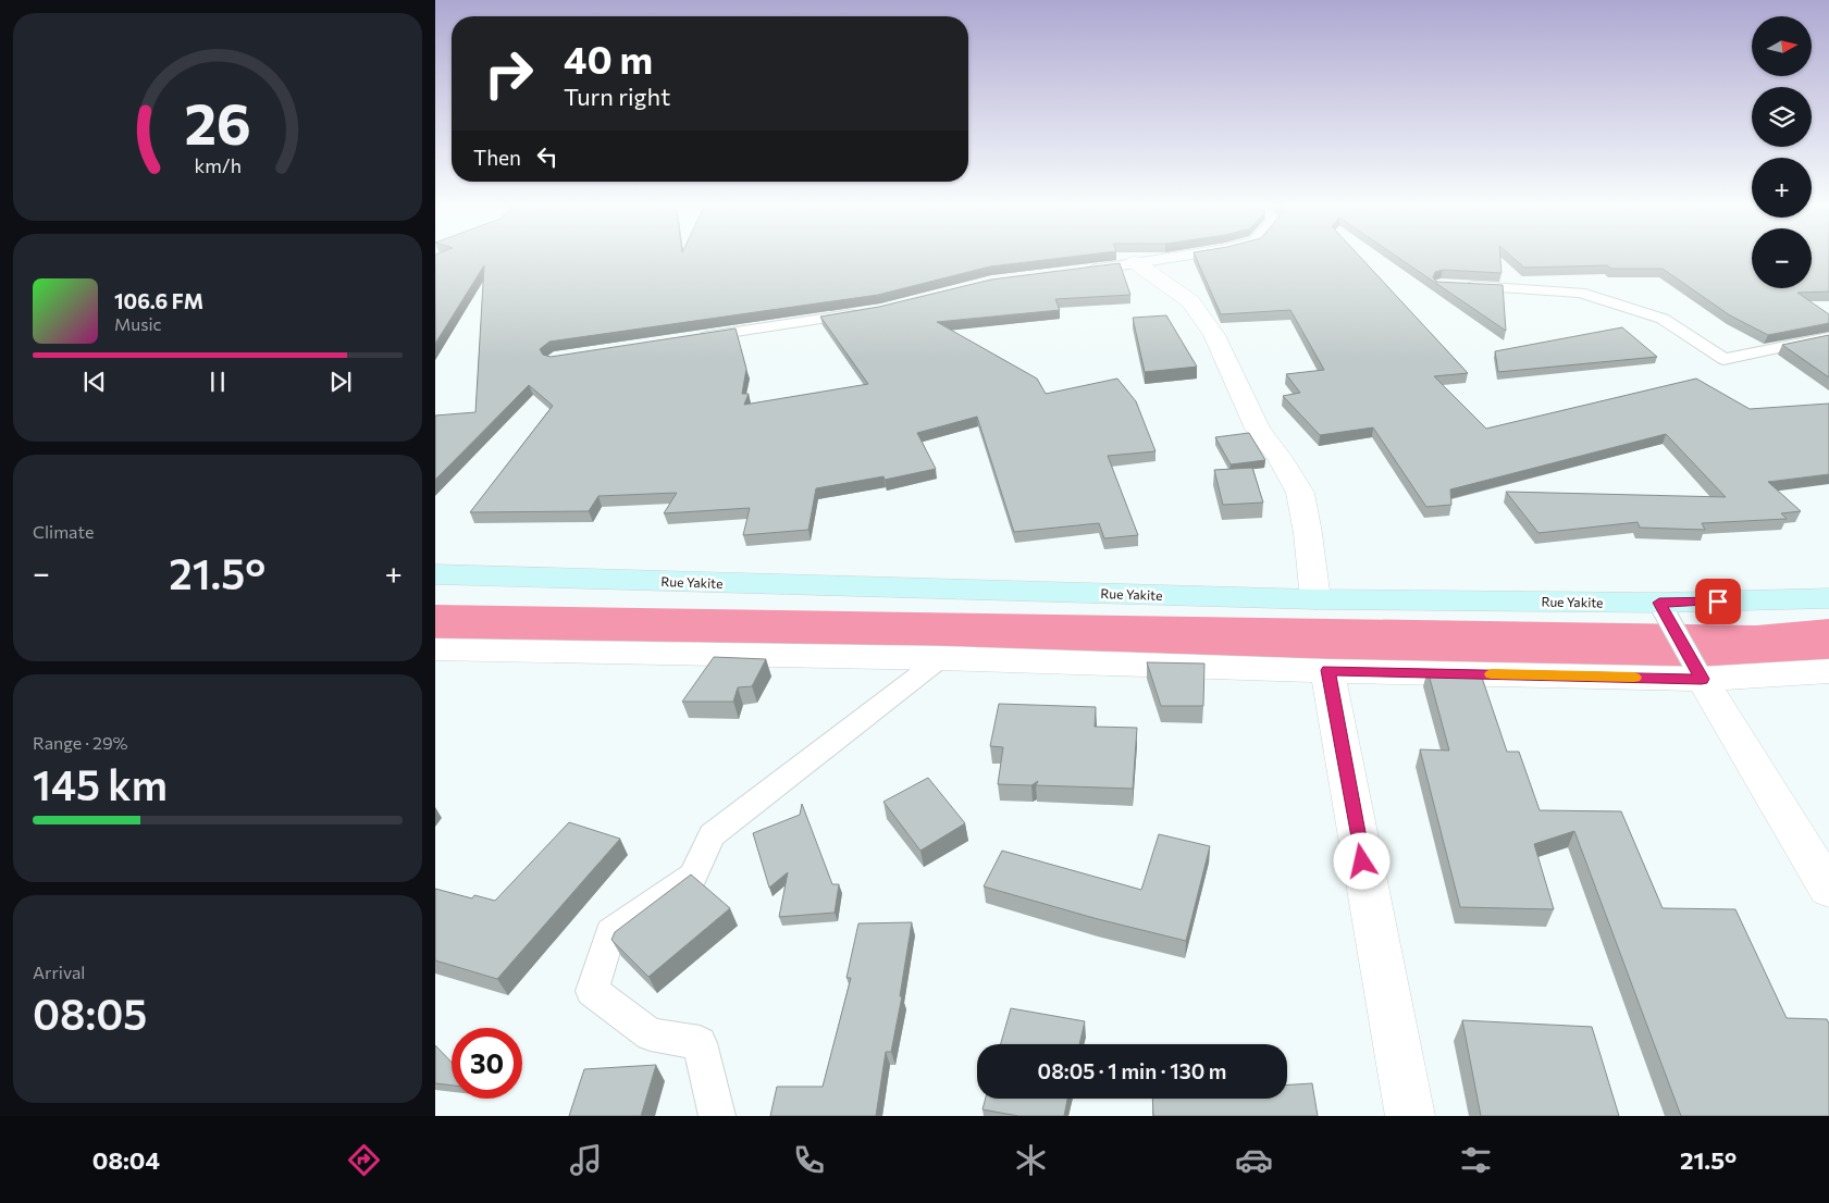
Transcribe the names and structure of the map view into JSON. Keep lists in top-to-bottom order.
{
  "streets": {
    "main road": ["Rue Yakite"]
  },
  "north": "right",
  "page": {
    "map_buttons": ["+", "−"],
    "turn": ["40 m", "Turn right"],
    "then": "Then",
    "song": ["106.6 FM", "Music"],
    "tile": [
      "Climate",
      ["Range · 29%", "145 km"],
      ["Arrival", "08:05"]
    ],
    "heat": ["−", "21.5°", "+"],
    "limit": "30",
    "trip": "08:05 · 1 min · 130 m",
    "tabs": ["08:04", "21.5°"],
    "gauge": ["26", "km/h"]
  }
}
